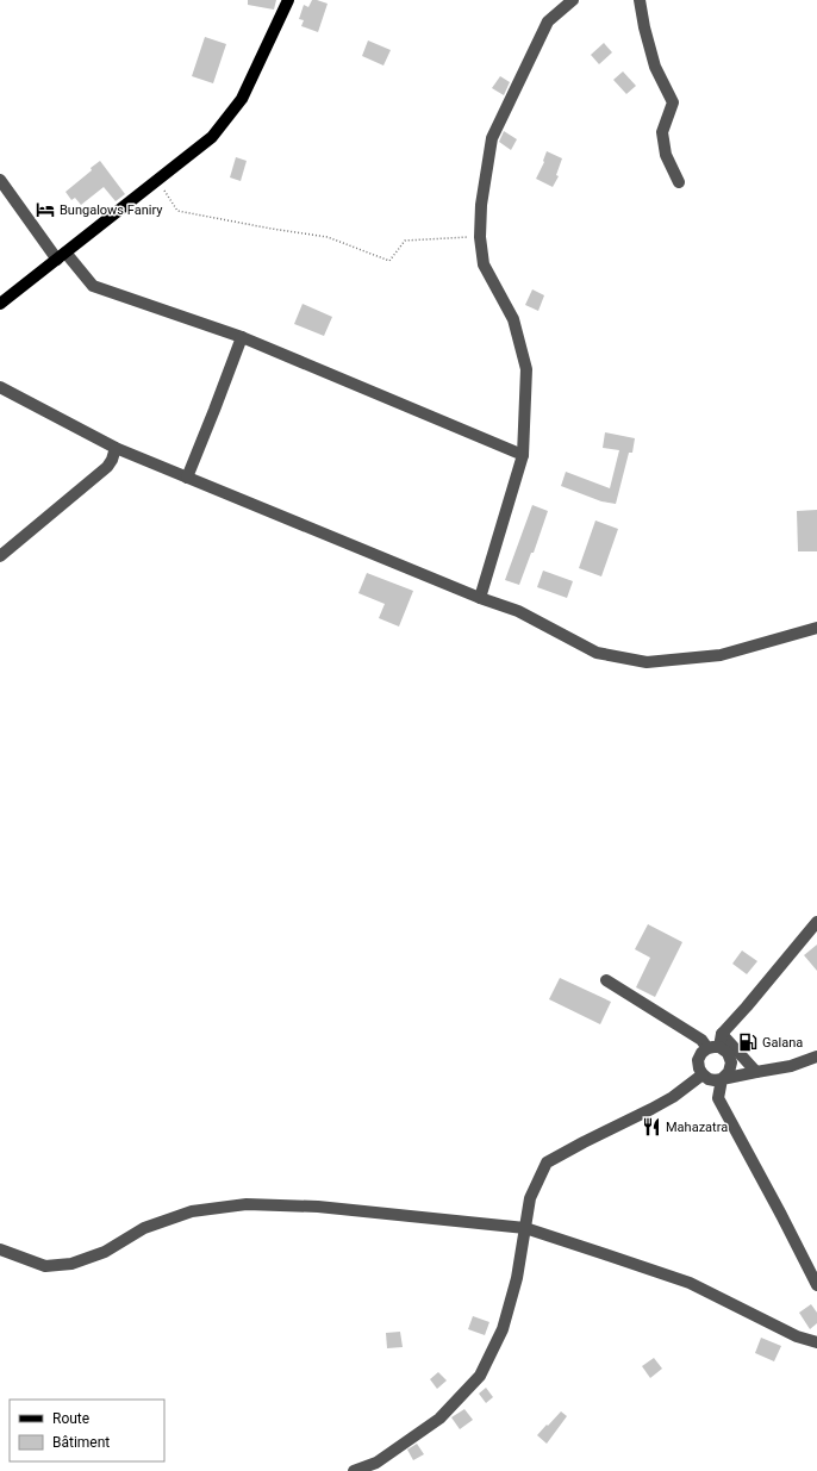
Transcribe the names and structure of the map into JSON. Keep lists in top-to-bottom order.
{
  "places": {
    "hotel": ["Bungalows Faniry"],
    "fuel station": ["Galana"],
    "restaurant": ["Mahazatra"]
  },
  "legend": ["Route", "Bâtiment"]
}
